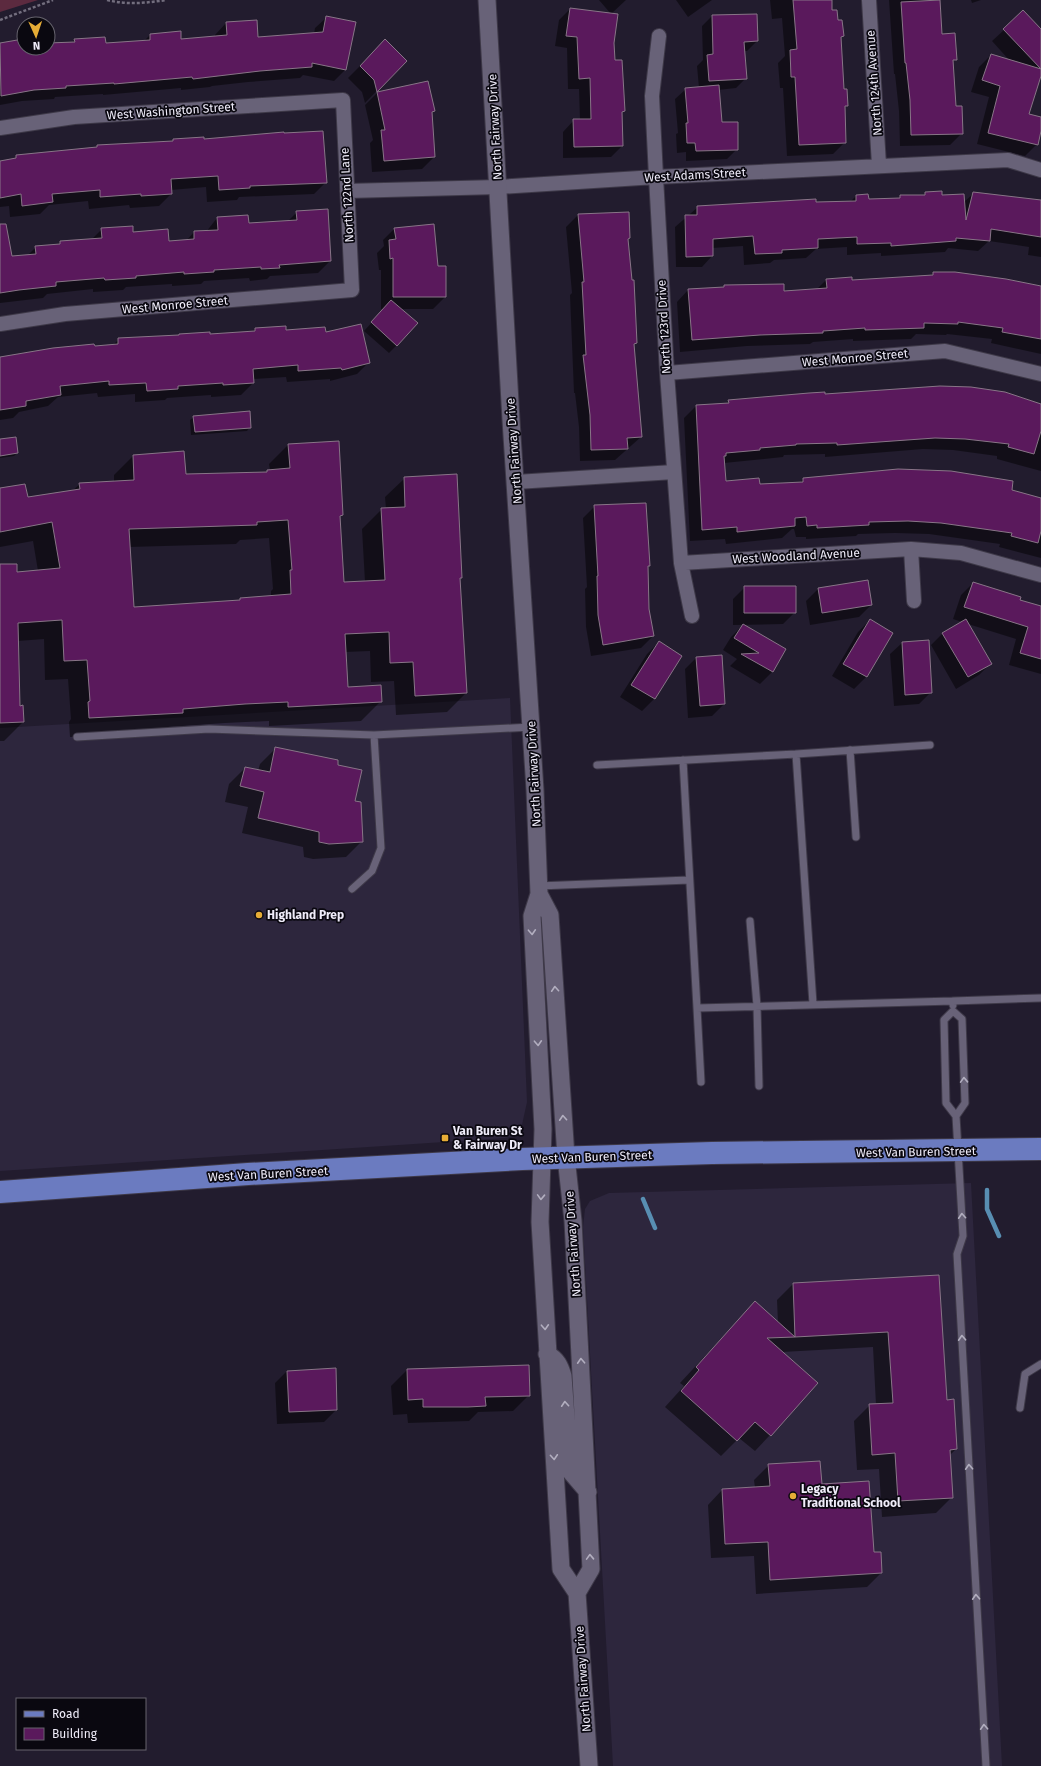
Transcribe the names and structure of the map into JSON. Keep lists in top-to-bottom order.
{
  "streets": {
    "main road": ["West Van Buren Street"],
    "street": [
      "North 124th Avenue",
      "West Washington Street",
      "North Fairway Drive",
      "West Adams Street",
      "North 122nd Lane",
      "West Monroe Street",
      "North 123rd Drive",
      "West Woodland Avenue"
    ]
  },
  "crossings": [
    ["North 124th Avenue", "West Adams Street"],
    ["West Washington Street", "North 122nd Lane"],
    ["North Fairway Drive", "West Adams Street"],
    ["North Fairway Drive", "West Van Buren Street"],
    ["West Adams Street", "North 122nd Lane"],
    ["West Adams Street", "North 123rd Drive"],
    ["North 122nd Lane", "West Monroe Street"],
    ["West Monroe Street", "North 123rd Drive"],
    ["North 123rd Drive", "West Woodland Avenue"]
  ],
  "places": {
    "other": ["Highland Prep", "Legacy Traditional School"],
    "transit": ["Van Buren St & Fairway Dr"]
  },
  "legend": ["Road", "Building"],
  "north": "bottom"
}
